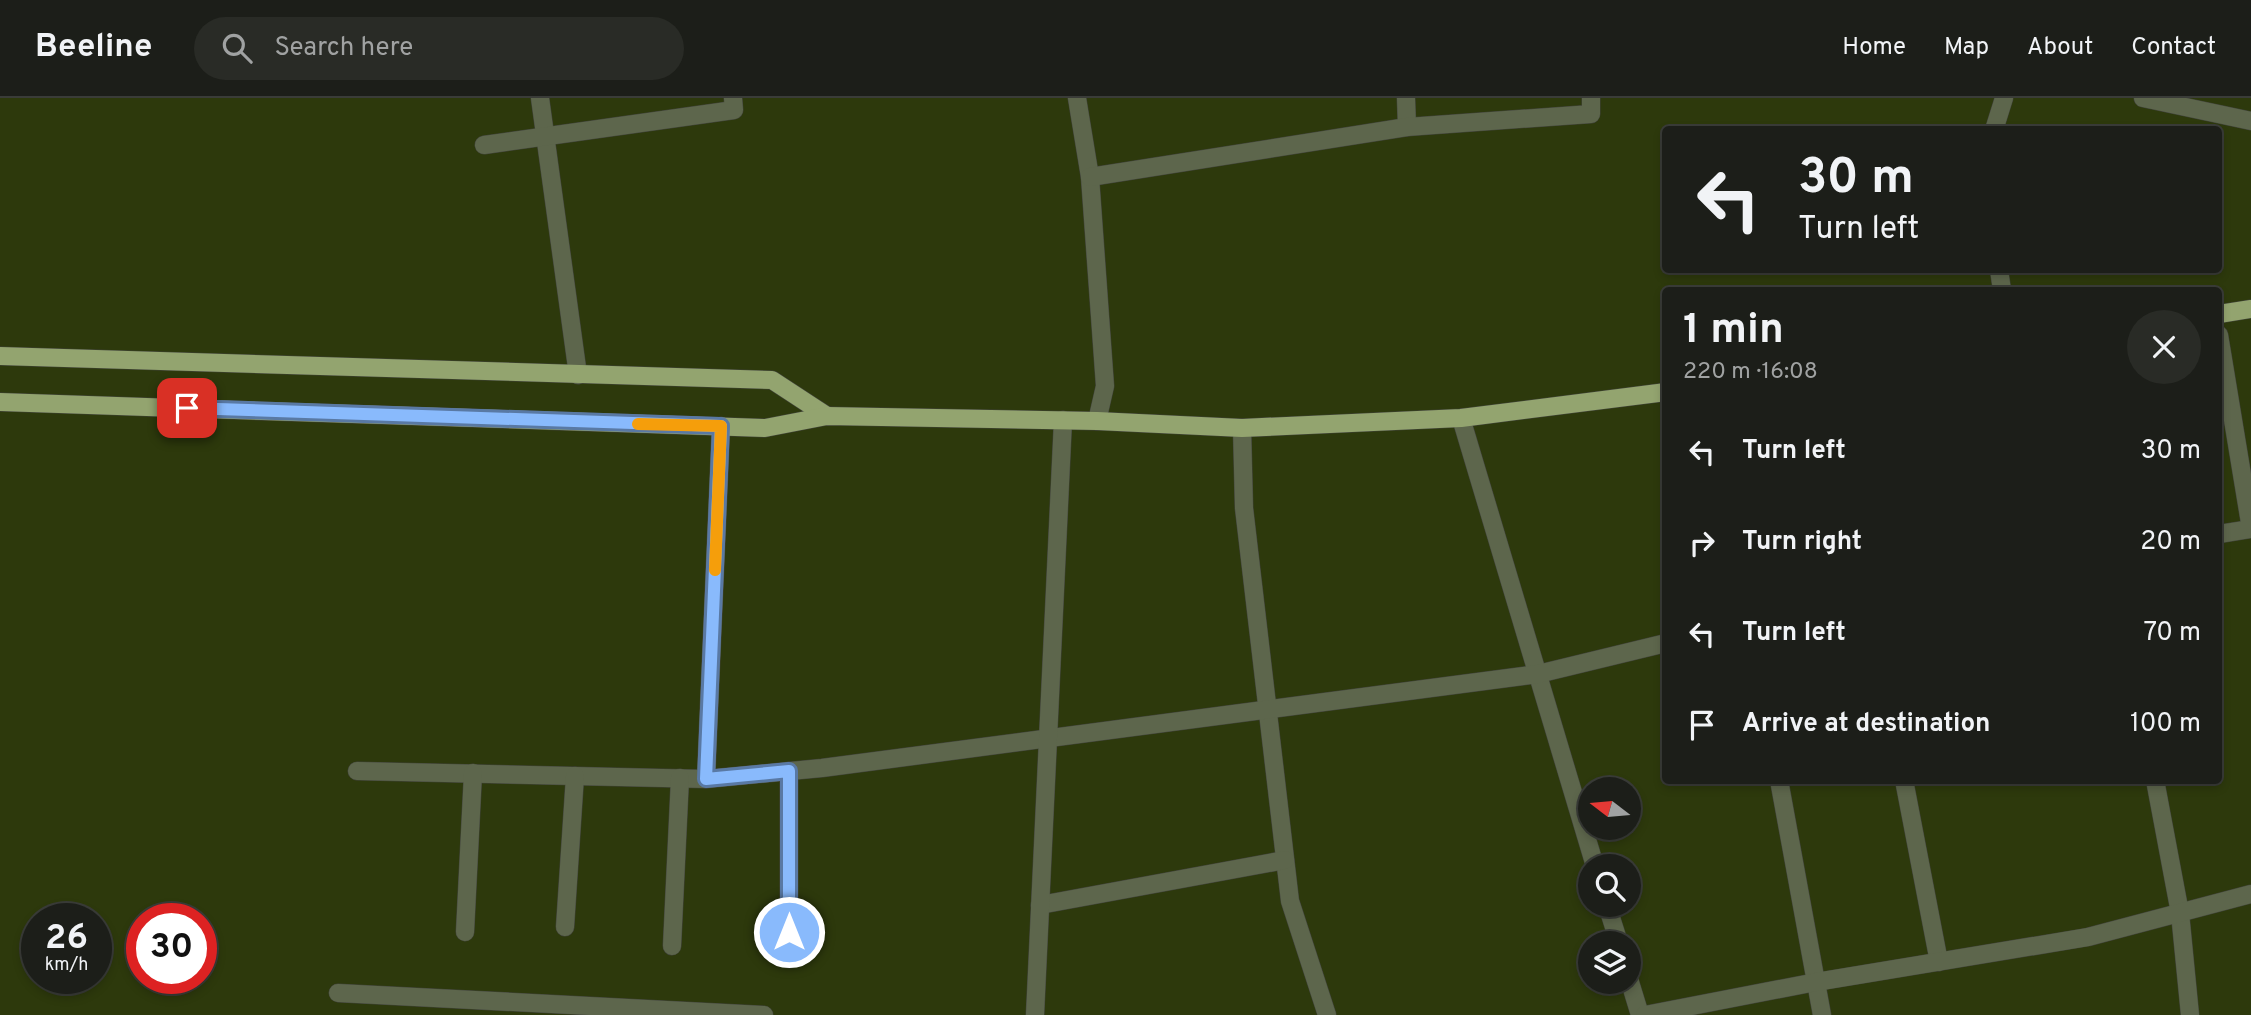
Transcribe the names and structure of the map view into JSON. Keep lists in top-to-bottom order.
{
  "north": "left",
  "page": {
    "header": "Beeline",
    "search": "Search here",
    "nav": [
      "Home",
      "Map",
      "About",
      "Contact"
    ],
    "turn": ["30 m", "Turn left"],
    "heading": ["1 min", "220 m · 16:08"],
    "list": [
      {
        "name": "Turn left",
        "value": "30 m"
      },
      {
        "name": "Turn right",
        "value": "20 m"
      },
      {
        "name": "Turn left",
        "value": "70 m"
      },
      {
        "name": "Arrive at destination",
        "value": "100 m"
      }
    ],
    "speed": "26 km/h",
    "limit": "30"
  }
}
